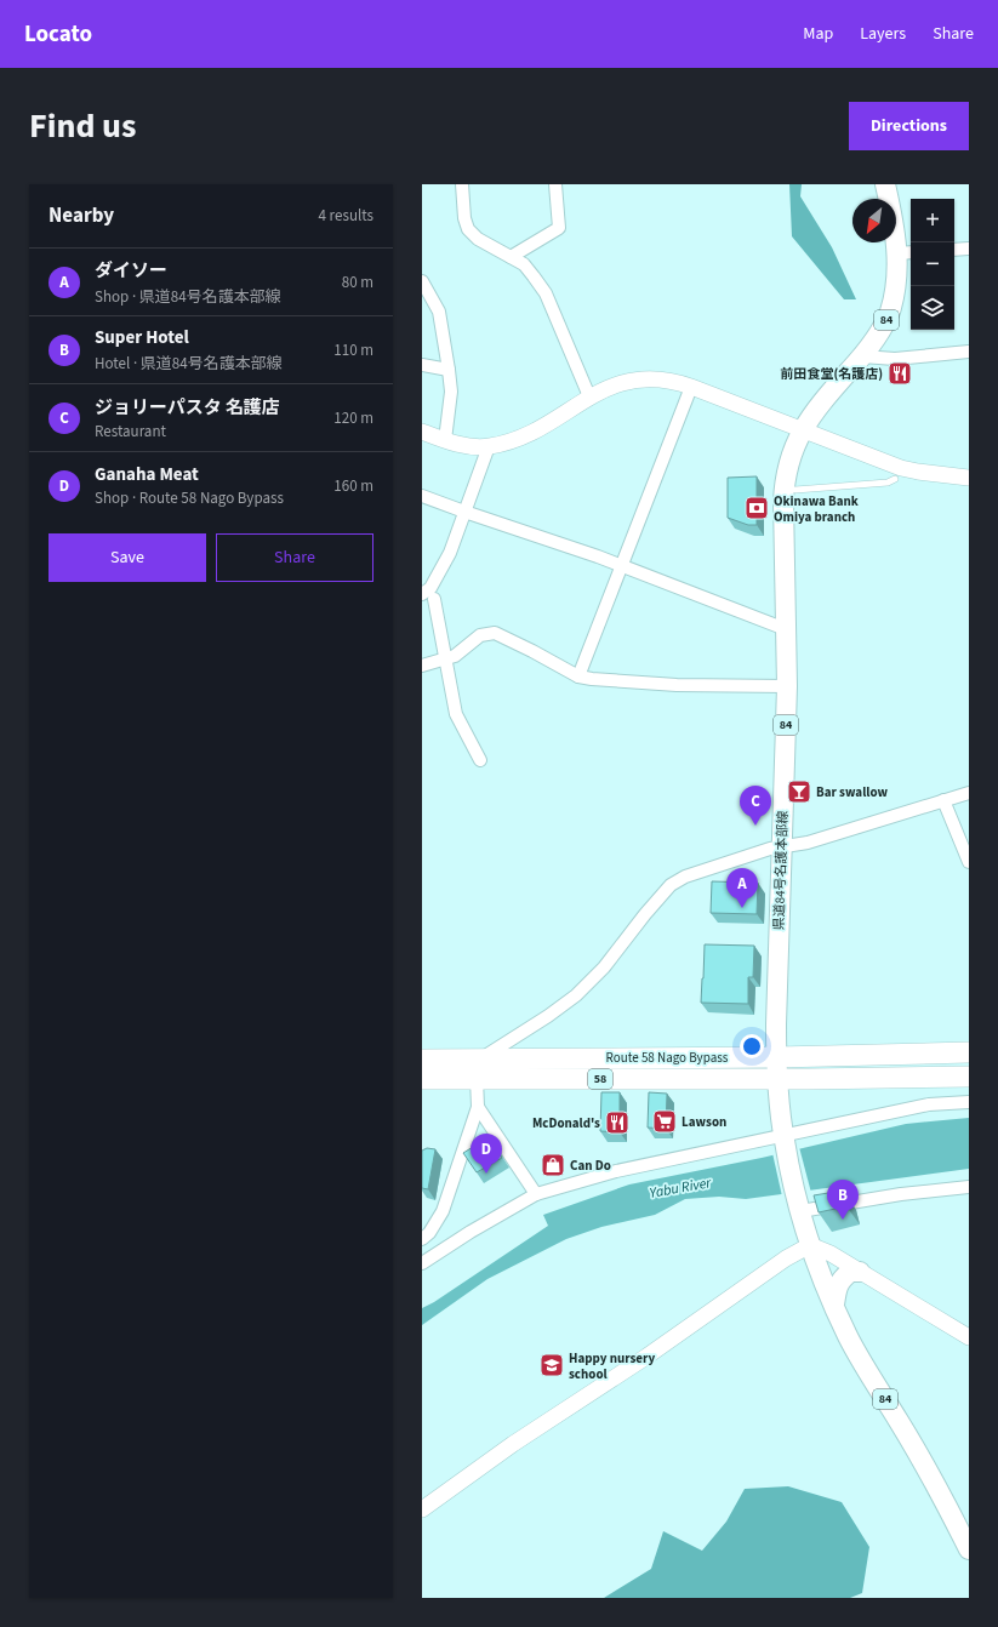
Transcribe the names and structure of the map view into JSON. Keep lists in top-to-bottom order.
{
  "streets": {
    "highway": ["Route 58 Nago Bypass", "58"],
    "main road": ["84", "県道84号名護本部線"]
  },
  "crossings": [
    ["県道84号名護本部線", "Route 58 Nago Bypass"]
  ],
  "water": ["Yabu River"],
  "places": {
    "restaurant": ["前田食堂(名護店)", "McDonald's"],
    "bank": ["Okinawa Bank Omiya branch"],
    "bar": ["Bar swallow"],
    "supermarket": ["Lawson"],
    "shop": ["Can Do"],
    "school or university": ["Happy nursery school"]
  },
  "north": "bottom left",
  "page": {
    "header": "Locato",
    "nav": ["Map", "Layers", "Share"],
    "title": "Find us",
    "buttons": [
      "Directions",
      ["Save", "Share"]
    ],
    "heading": ["Nearby", "4 results"],
    "map_buttons": ["+", "−"],
    "list": [
      {
        "mark": "A",
        "name": "ダイソー",
        "note": "Shop · 県道84号名護本部線",
        "value": "80 m"
      },
      {
        "mark": "B",
        "name": "Super Hotel",
        "note": "Hotel · 県道84号名護本部線",
        "value": "110 m"
      },
      {
        "mark": "C",
        "name": "ジョリーパスタ 名護店",
        "note": "Restaurant",
        "value": "120 m"
      },
      {
        "mark": "D",
        "name": "Ganaha Meat",
        "note": "Shop · Route 58 Nago Bypass",
        "value": "160 m"
      }
    ],
    "pins": [
      "C",
      "A",
      "D",
      "B"
    ]
  }
}
